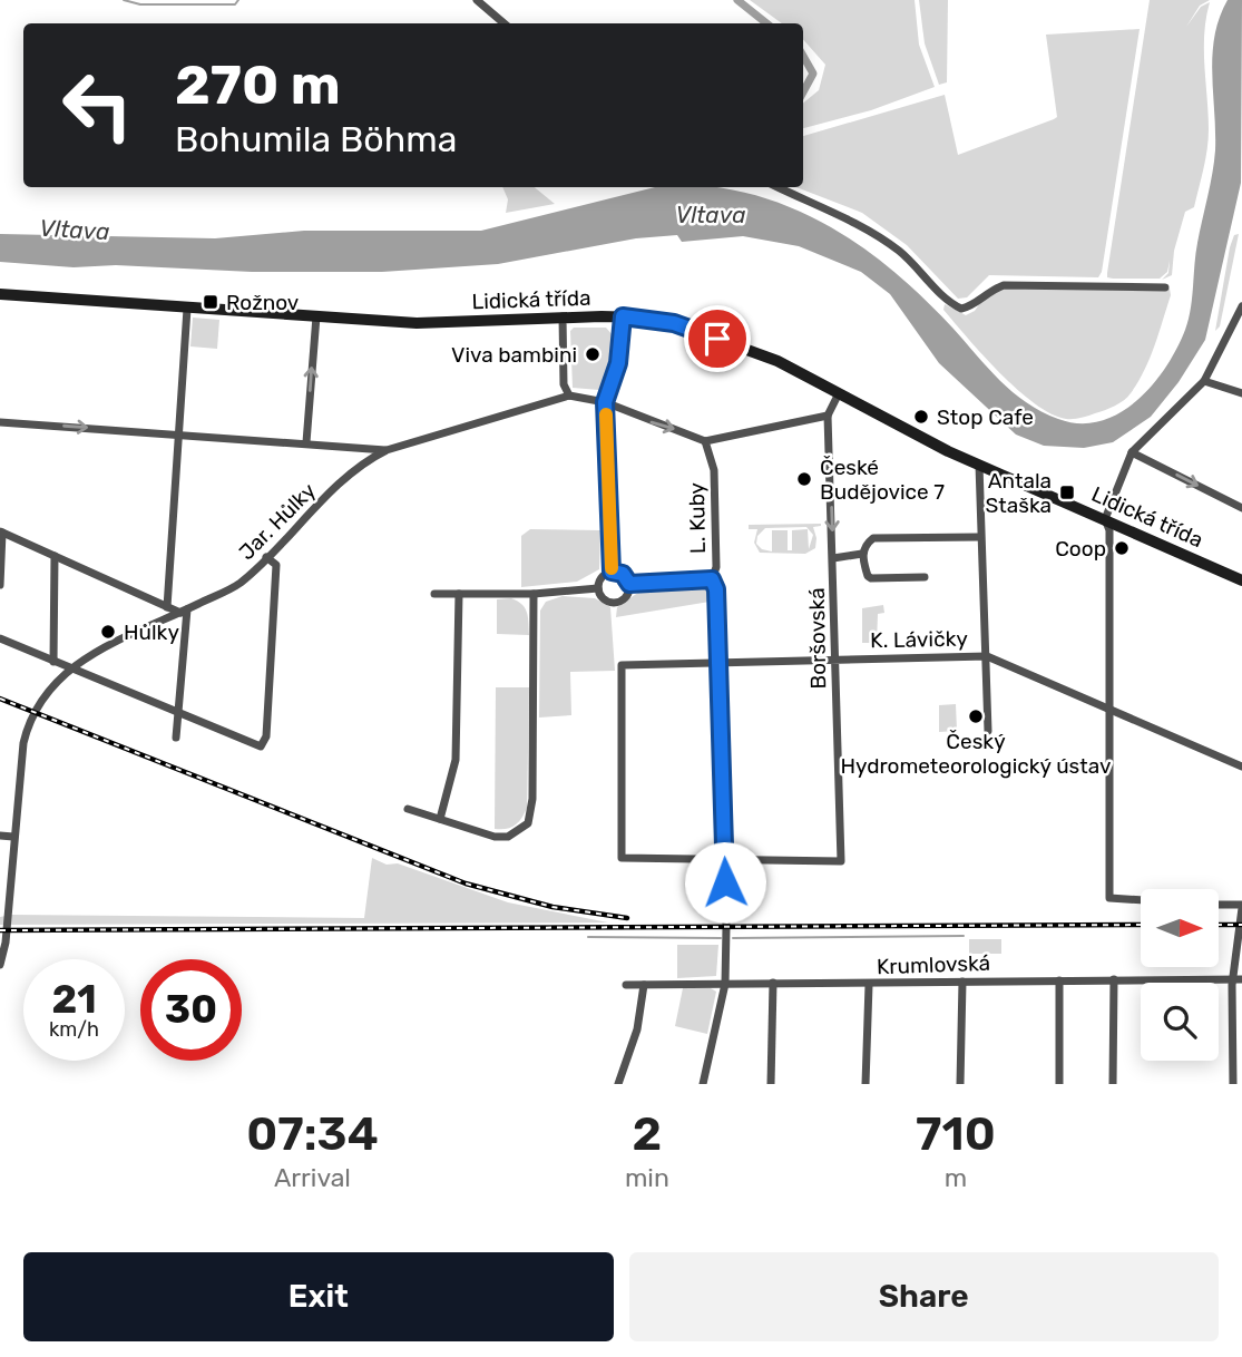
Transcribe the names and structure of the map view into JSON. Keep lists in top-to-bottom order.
{
  "streets": {
    "street": [
      "Lidická třída",
      "L. Kuby",
      "Jar. Hůlky",
      "Boršovská",
      "K. Lávičky",
      "Krumlovská"
    ]
  },
  "crossings": [
    ["L. Kuby", "Boršovská"],
    ["L. Kuby", "K. Lávičky"],
    ["L. Kuby", "Krumlovská"],
    ["Boršovská", "K. Lávičky"]
  ],
  "water": ["Vltava"],
  "places": {
    "transit": ["Rožnov", "Antala Staška"],
    "other": [
      "Viva bambini",
      "Stop Cafe",
      "České Budějovice 7",
      "Coop",
      "Hůlky",
      "Český Hydrometeorologický ústav"
    ]
  },
  "north": "right",
  "page": {
    "turn": ["270 m", "Bohumila Böhma"],
    "speed": "21 km/h",
    "limit": "30",
    "eta": [
      "07:34",
      "Arrival",
      "2",
      "min",
      "710",
      "m"
    ],
    "buttons": ["Exit", "Share"]
  }
}
